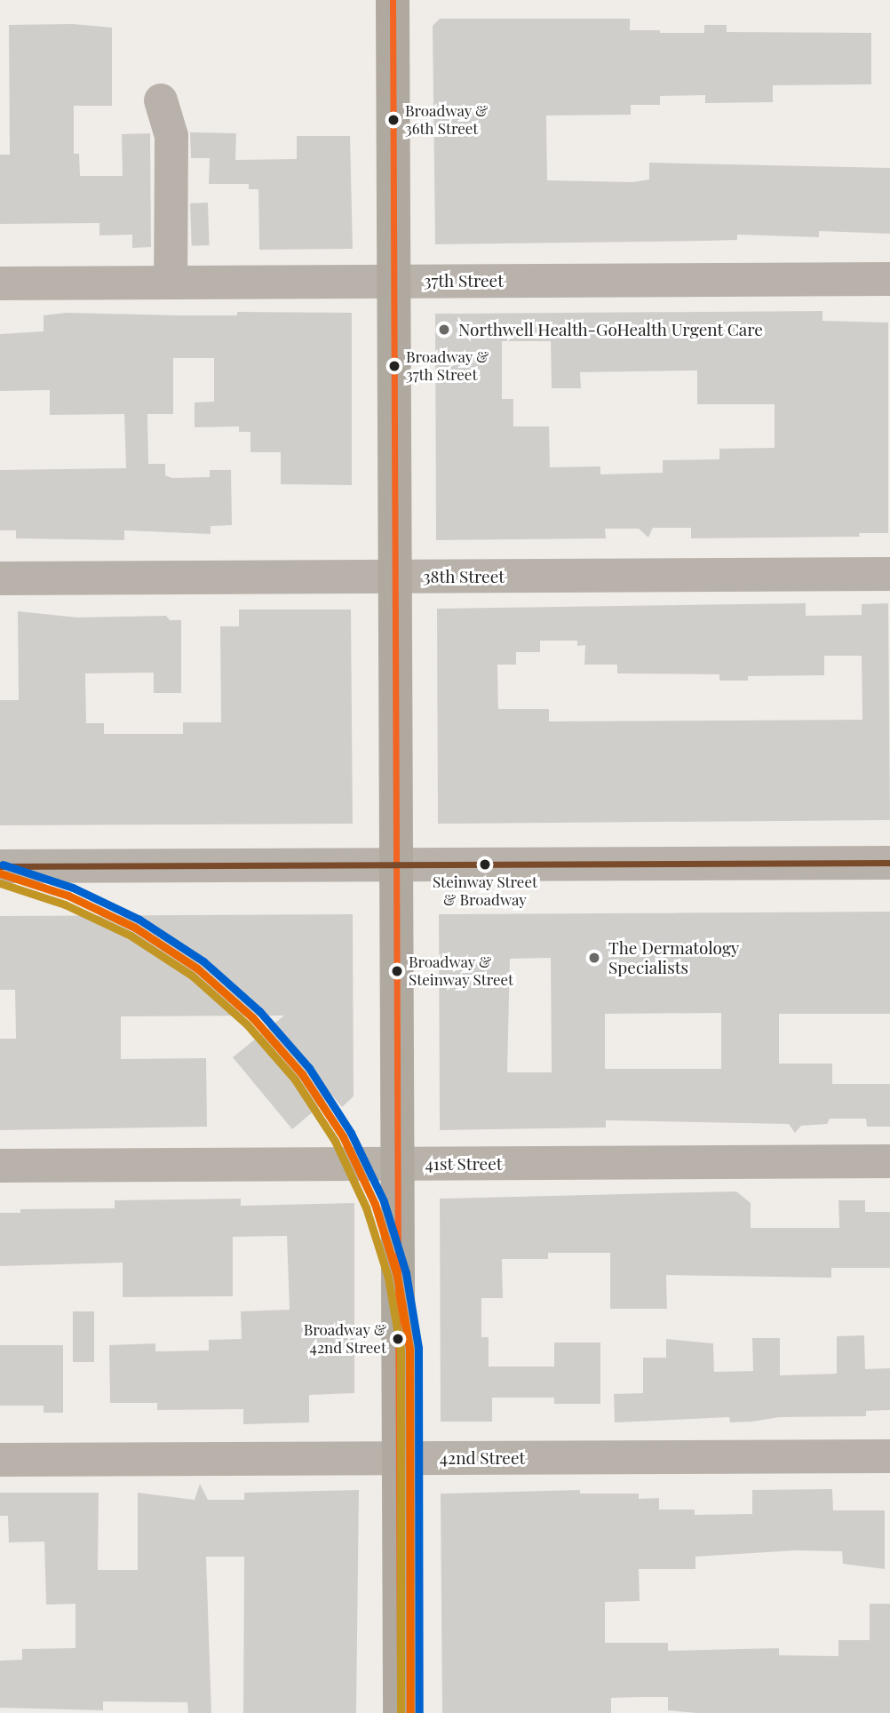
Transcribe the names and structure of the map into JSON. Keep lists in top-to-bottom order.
{
  "streets": {
    "street": [
      "37th Street",
      "38th Street",
      "41st Street",
      "42nd Street"
    ]
  },
  "places": [
    "Broadway & 36th Street",
    "Northwell Health-GoHealth Urgent Care",
    "Broadway & 37th Street",
    "Steinway Street & Broadway",
    "The Dermatology Specialists",
    "Broadway & Steinway Street",
    "Broadway & 42nd Street"
  ]
}
